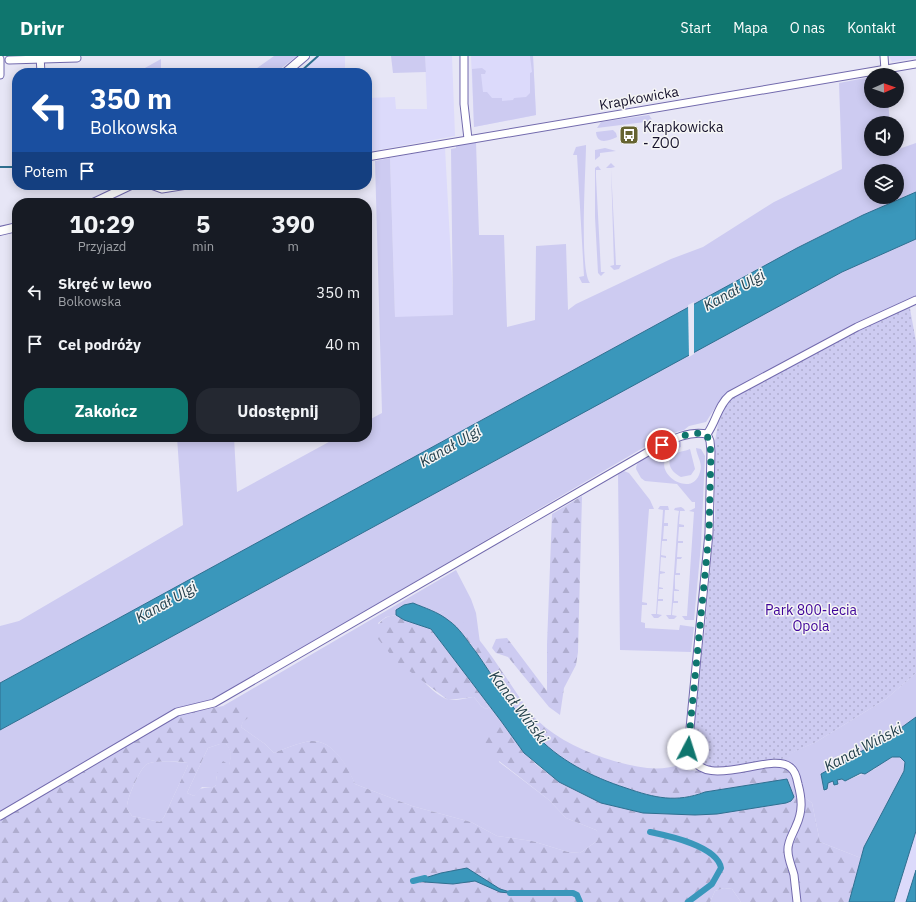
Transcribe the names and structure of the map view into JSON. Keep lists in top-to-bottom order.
{
  "streets": {
    "street": ["Krapkowicka"]
  },
  "water": ["Kanał Ulgi", "Kanał Wiński"],
  "parks": ["Park 800-lecia Opola"],
  "places": {
    "bus stop": ["Krapkowicka - ZOO"]
  },
  "north": "right",
  "page": {
    "header": "Drivr",
    "nav": [
      "Start",
      "Mapa",
      "O nas",
      "Kontakt"
    ],
    "turn": ["350 m", "Bolkowska"],
    "then": "Potem",
    "eta": [
      "10:29",
      "Przyjazd",
      "5",
      "min",
      "390",
      "m"
    ],
    "list": [
      {
        "name": "Skręć w lewo",
        "note": "Bolkowska",
        "value": "350 m"
      },
      {
        "name": "Cel podróży",
        "value": "40 m"
      }
    ],
    "buttons": ["Zakończ", "Udostępnij"]
  }
}
